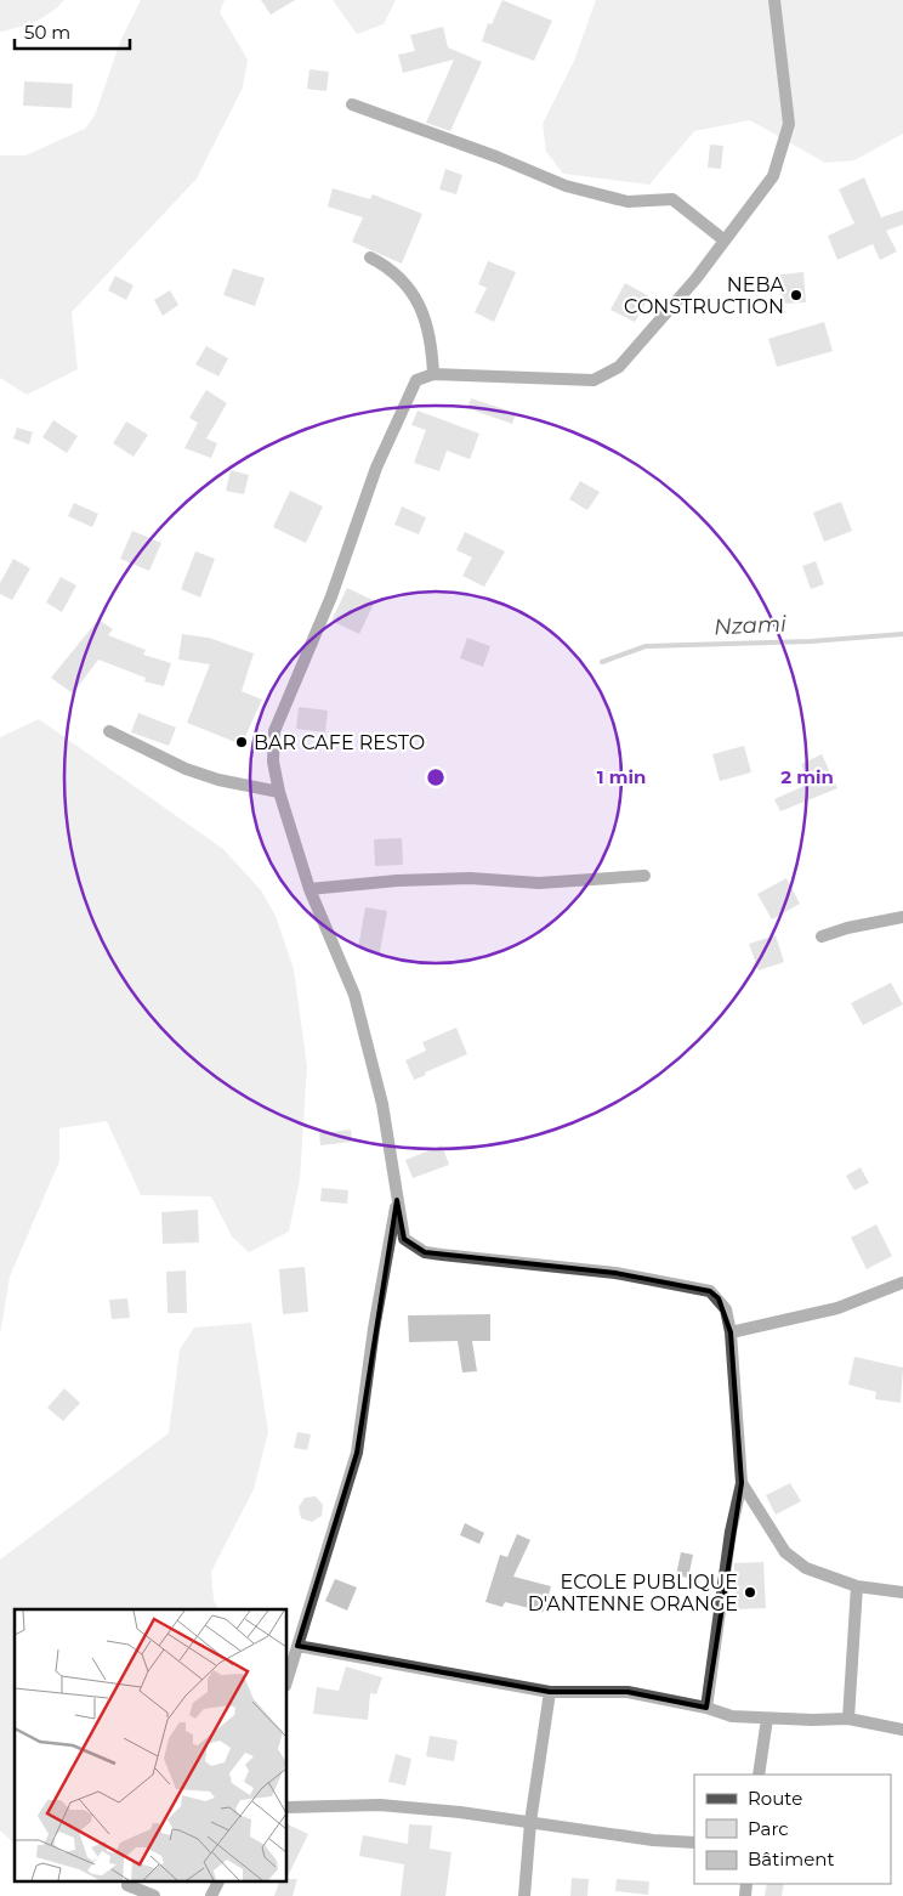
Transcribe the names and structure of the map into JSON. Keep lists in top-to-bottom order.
{
  "water": ["Nzami"],
  "places": ["NEBA CONSTRUCTION", "BAR CAFE RESTO", "ECOLE PUBLIQUE D'ANTENNE ORANGE"],
  "legend": ["Route", "Parc", "Bâtiment"],
  "scale_bar": "50 m",
  "rings": ["1 min", "2 min"]
}
